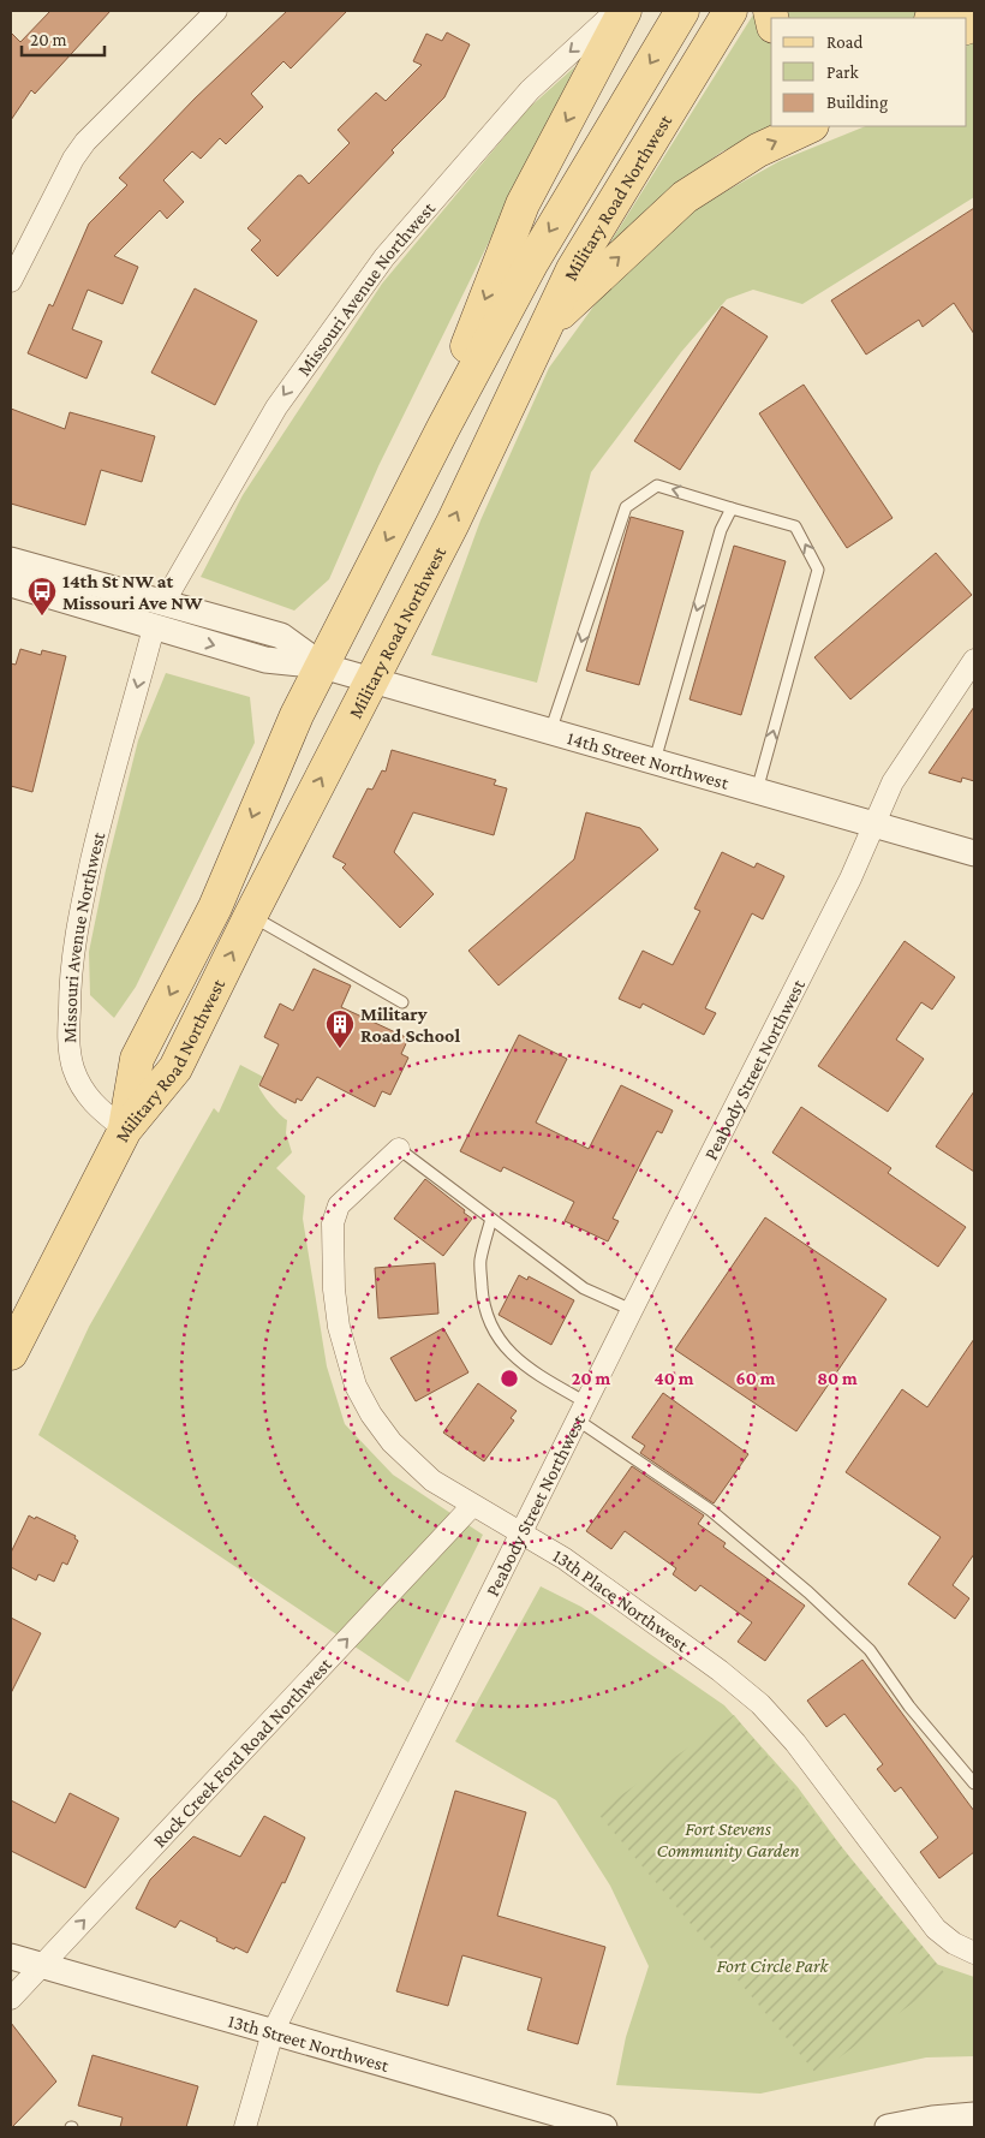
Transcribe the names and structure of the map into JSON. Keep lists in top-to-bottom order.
{
  "streets": {
    "main road": ["Military Road Northwest"],
    "street": [
      "Missouri Avenue Northwest",
      "14th Street Northwest",
      "Peabody Street Northwest",
      "13th Place Northwest",
      "Rock Creek Ford Road Northwest",
      "13th Street Northwest"
    ]
  },
  "crossings": [
    ["Military Road Northwest", "Missouri Avenue Northwest"],
    ["Military Road Northwest", "14th Street Northwest"],
    ["Missouri Avenue Northwest", "14th Street Northwest"],
    ["14th Street Northwest", "Peabody Street Northwest"],
    ["Peabody Street Northwest", "13th Place Northwest"],
    ["Peabody Street Northwest", "13th Street Northwest"],
    ["13th Place Northwest", "Rock Creek Ford Road Northwest"],
    ["Rock Creek Ford Road Northwest", "13th Street Northwest"]
  ],
  "one_way": ["Missouri Avenue Northwest", "Rock Creek Ford Road Northwest"],
  "parks": ["Fort Stevens Community Garden", "Fort Circle Park"],
  "places": {
    "bus stop": ["14th St NW at Missouri Ave NW"],
    "building": ["Military Road School"]
  },
  "legend": ["Road", "Park", "Building"],
  "scale_bar": "20 m",
  "rings": [
    "20 m",
    "40 m",
    "60 m",
    "80 m"
  ]
}
